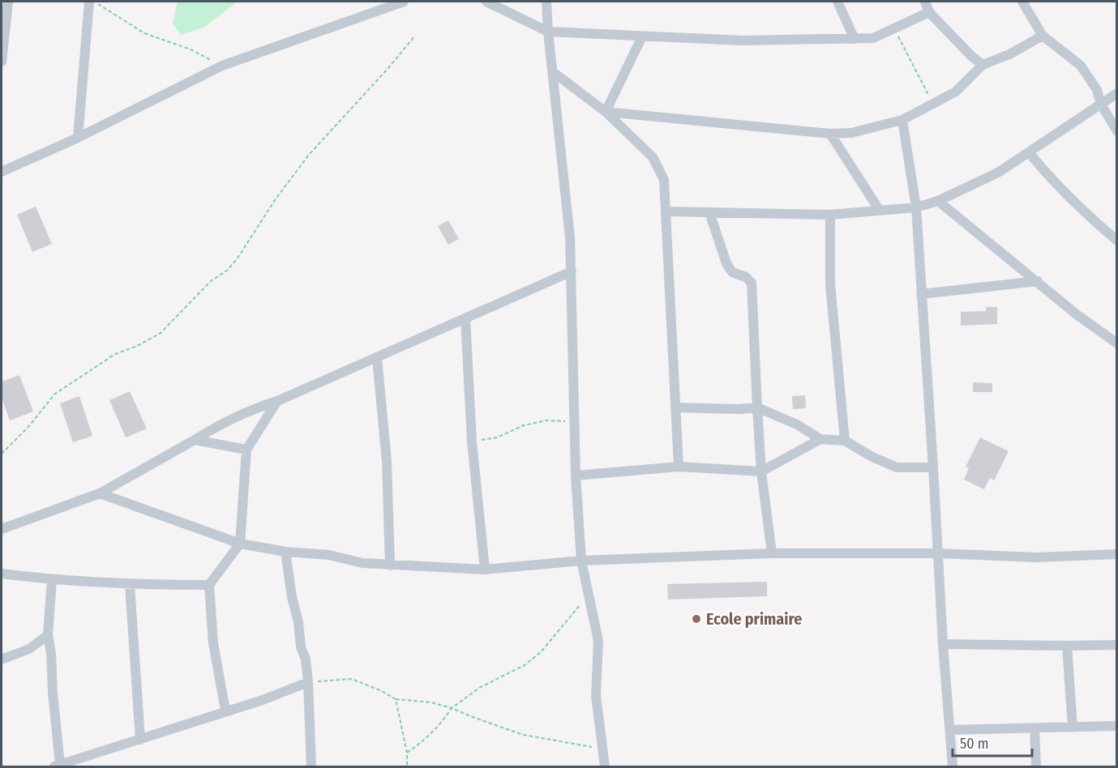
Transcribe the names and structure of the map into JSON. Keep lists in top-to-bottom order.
{
  "places": ["Ecole primaire"],
  "scale_bar": "50 m"
}
